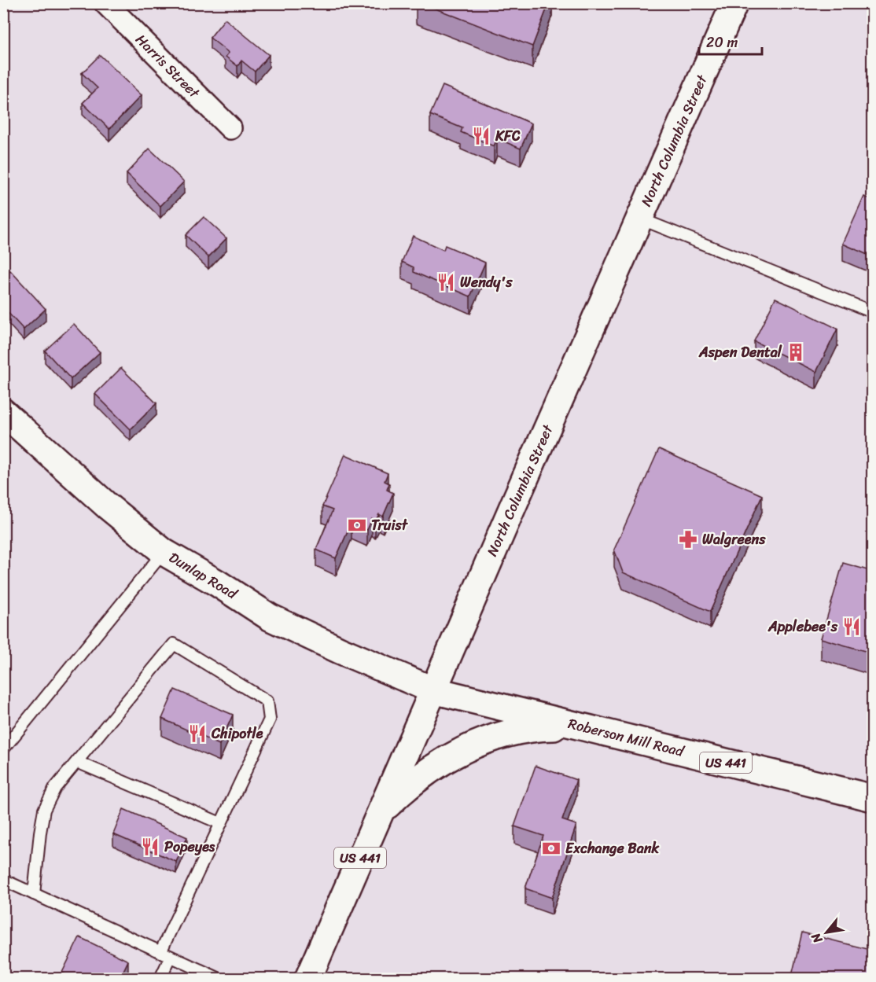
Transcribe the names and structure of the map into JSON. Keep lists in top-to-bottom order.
{
  "streets": {
    "main road": [
      "North Columbia Street",
      "Dunlap Road",
      "Roberson Mill Road",
      "US 441"
    ],
    "street": ["Harris Street"]
  },
  "crossings": [
    ["North Columbia Street", "Dunlap Road"],
    ["North Columbia Street", "Roberson Mill Road"],
    ["North Columbia Street", "US 441"],
    ["Dunlap Road", "Roberson Mill Road"],
    ["Roberson Mill Road", "US 441"]
  ],
  "places": {
    "restaurant": [
      "KFC",
      "Wendy's",
      "Applebee's",
      "Chipotle",
      "Popeyes"
    ],
    "building": ["Aspen Dental"],
    "bank": ["Truist", "Exchange Bank"],
    "pharmacy": ["Walgreens"]
  },
  "scale_bar": "20 m",
  "north": "bottom left"
}
